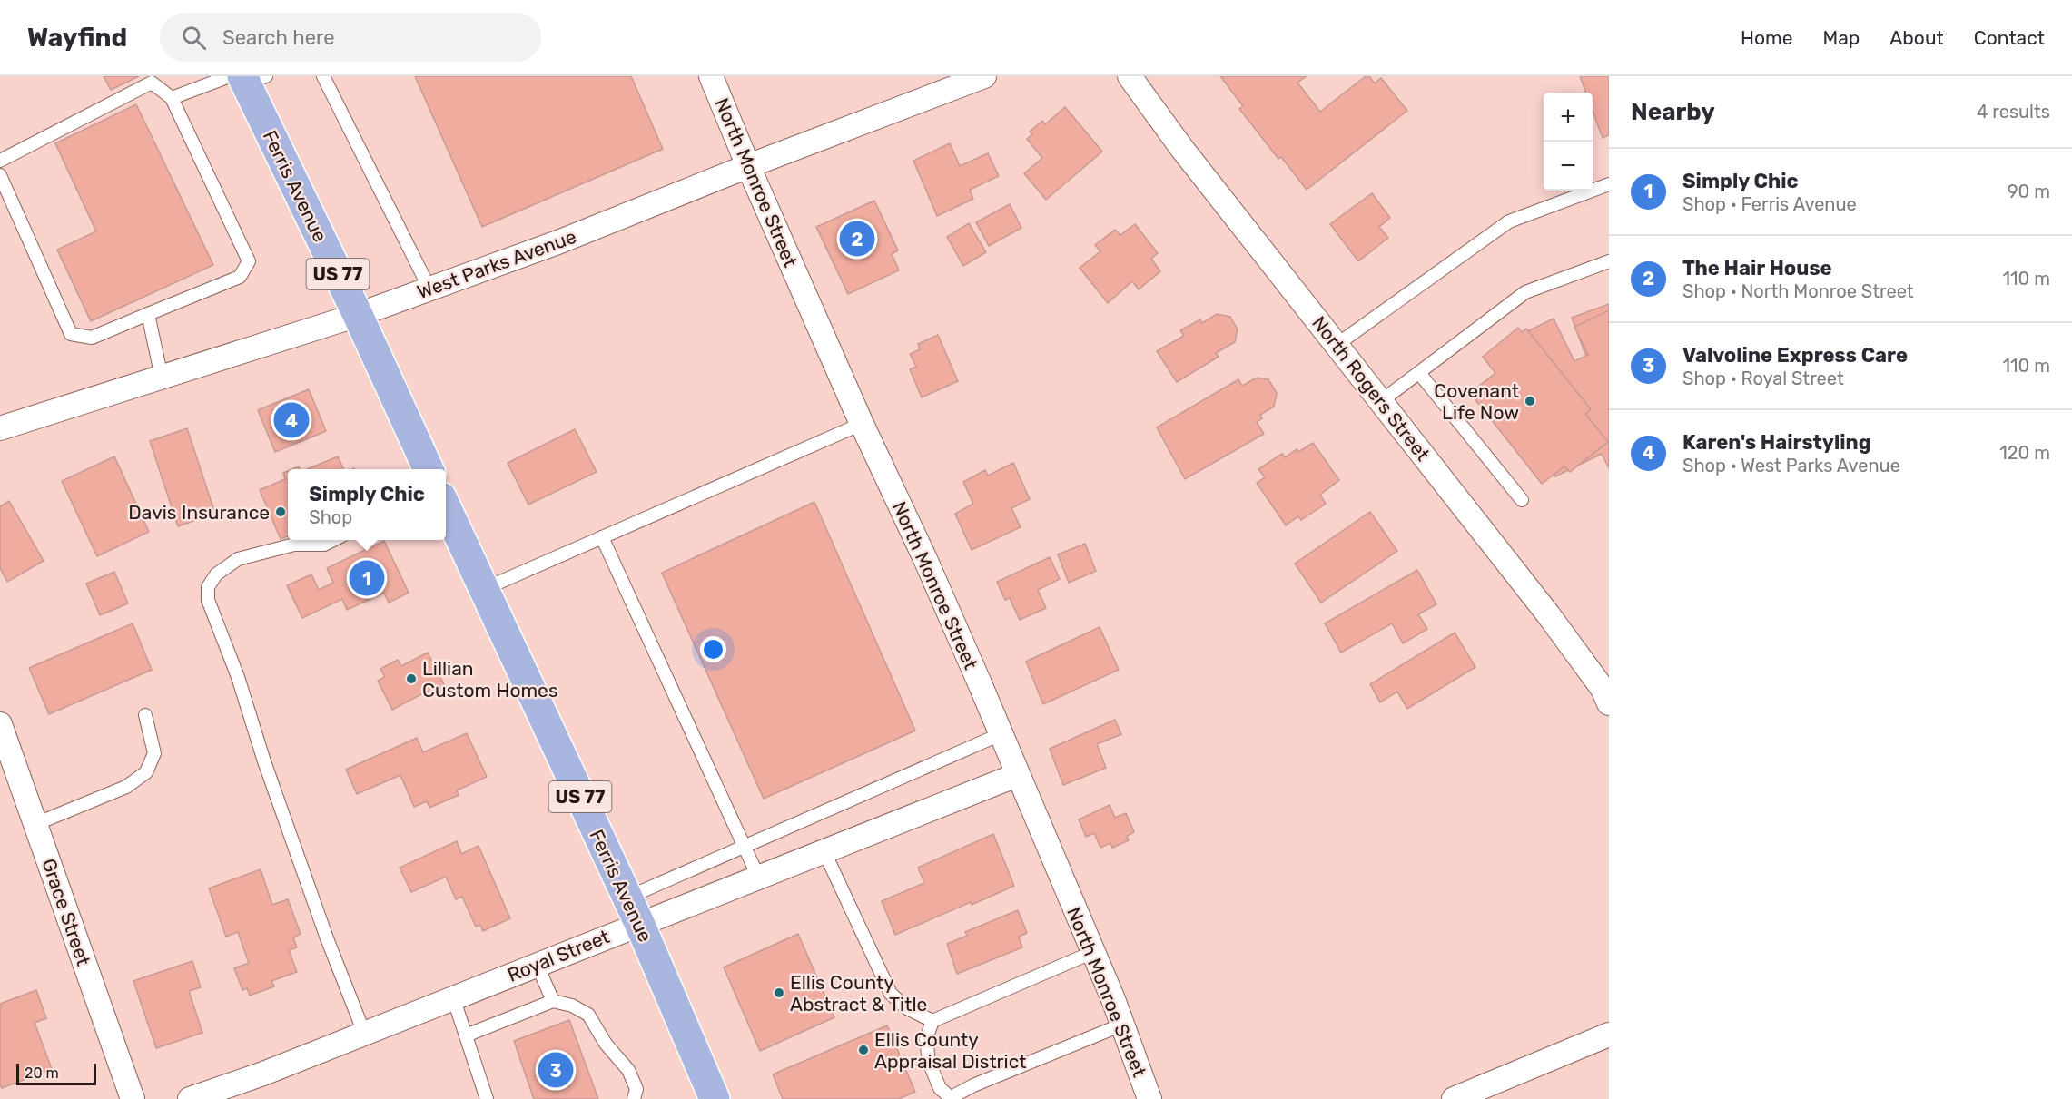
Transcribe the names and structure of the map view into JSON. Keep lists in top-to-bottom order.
{
  "streets": {
    "main road": ["Ferris Avenue", "US 77"],
    "street": [
      "North Monroe Street",
      "West Parks Avenue",
      "North Rogers Street",
      "Grace Street",
      "Royal Street"
    ]
  },
  "crossings": [
    ["North Monroe Street", "West Parks Avenue"],
    ["North Monroe Street", "Royal Street"],
    ["Ferris Avenue", "West Parks Avenue"],
    ["Ferris Avenue", "Royal Street"]
  ],
  "places": [
    "Covenant Life Now",
    "Davis Insurance",
    "Lillian Custom Homes",
    "Ellis County Abstract & Title",
    "Ellis County Appraisal District"
  ],
  "scale_bar": "20 m",
  "page": {
    "header": "Wayfind",
    "search": "Search here",
    "nav": [
      "Home",
      "Map",
      "About",
      "Contact"
    ],
    "heading": ["Nearby", "4 results"],
    "map_buttons": ["+", "−"],
    "list": [
      {
        "mark": "1",
        "name": "Simply Chic",
        "note": "Shop · Ferris Avenue",
        "value": "90 m"
      },
      {
        "mark": "2",
        "name": "The Hair House",
        "note": "Shop · North Monroe Street",
        "value": "110 m"
      },
      {
        "mark": "3",
        "name": "Valvoline Express Care",
        "note": "Shop · Royal Street",
        "value": "110 m"
      },
      {
        "mark": "4",
        "name": "Karen's Hairstyling",
        "note": "Shop · West Parks Avenue",
        "value": "120 m"
      }
    ],
    "pins": [
      "2",
      "4",
      "1",
      "3"
    ],
    "popup": ["Simply Chic", "Shop"],
    "scale": "20 m"
  }
}
